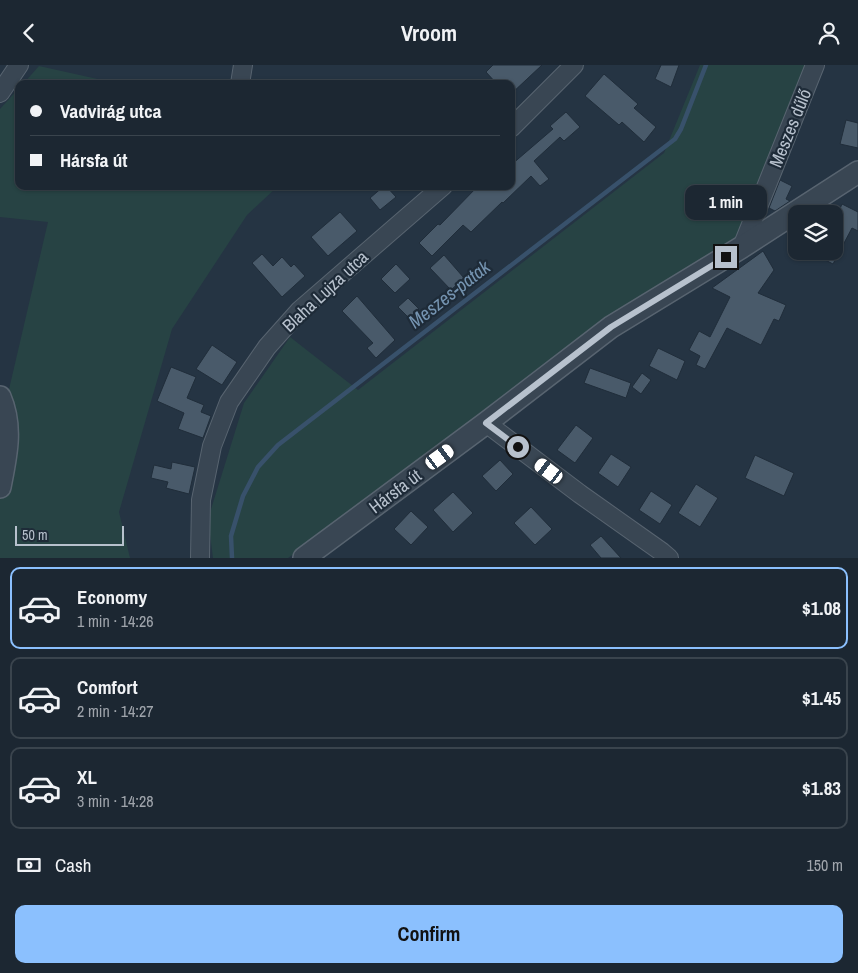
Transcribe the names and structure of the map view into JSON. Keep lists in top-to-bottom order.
{
  "streets": {
    "street": ["Meszes dűlő", "Blaha Lujza utca", "Hársfa út"]
  },
  "crossings": [
    ["Meszes dűlő", "Hársfa út"]
  ],
  "water": ["Meszes-patak"],
  "scale_bar": "50 m",
  "page": {
    "header": "Vroom",
    "banner": ["Vadvirág utca", "Hársfa út"],
    "bubble": "1 min",
    "scale": "50 m",
    "list": [
      {
        "name": "Economy",
        "note": "1 min · 14:26",
        "value": "$1.08"
      },
      {
        "name": "Comfort",
        "note": "2 min · 14:27",
        "value": "$1.45"
      },
      {
        "name": "XL",
        "note": "3 min · 14:28",
        "value": "$1.83"
      }
    ],
    "pay": ["Cash", "150 m"],
    "buttons": "Confirm"
  }
}
